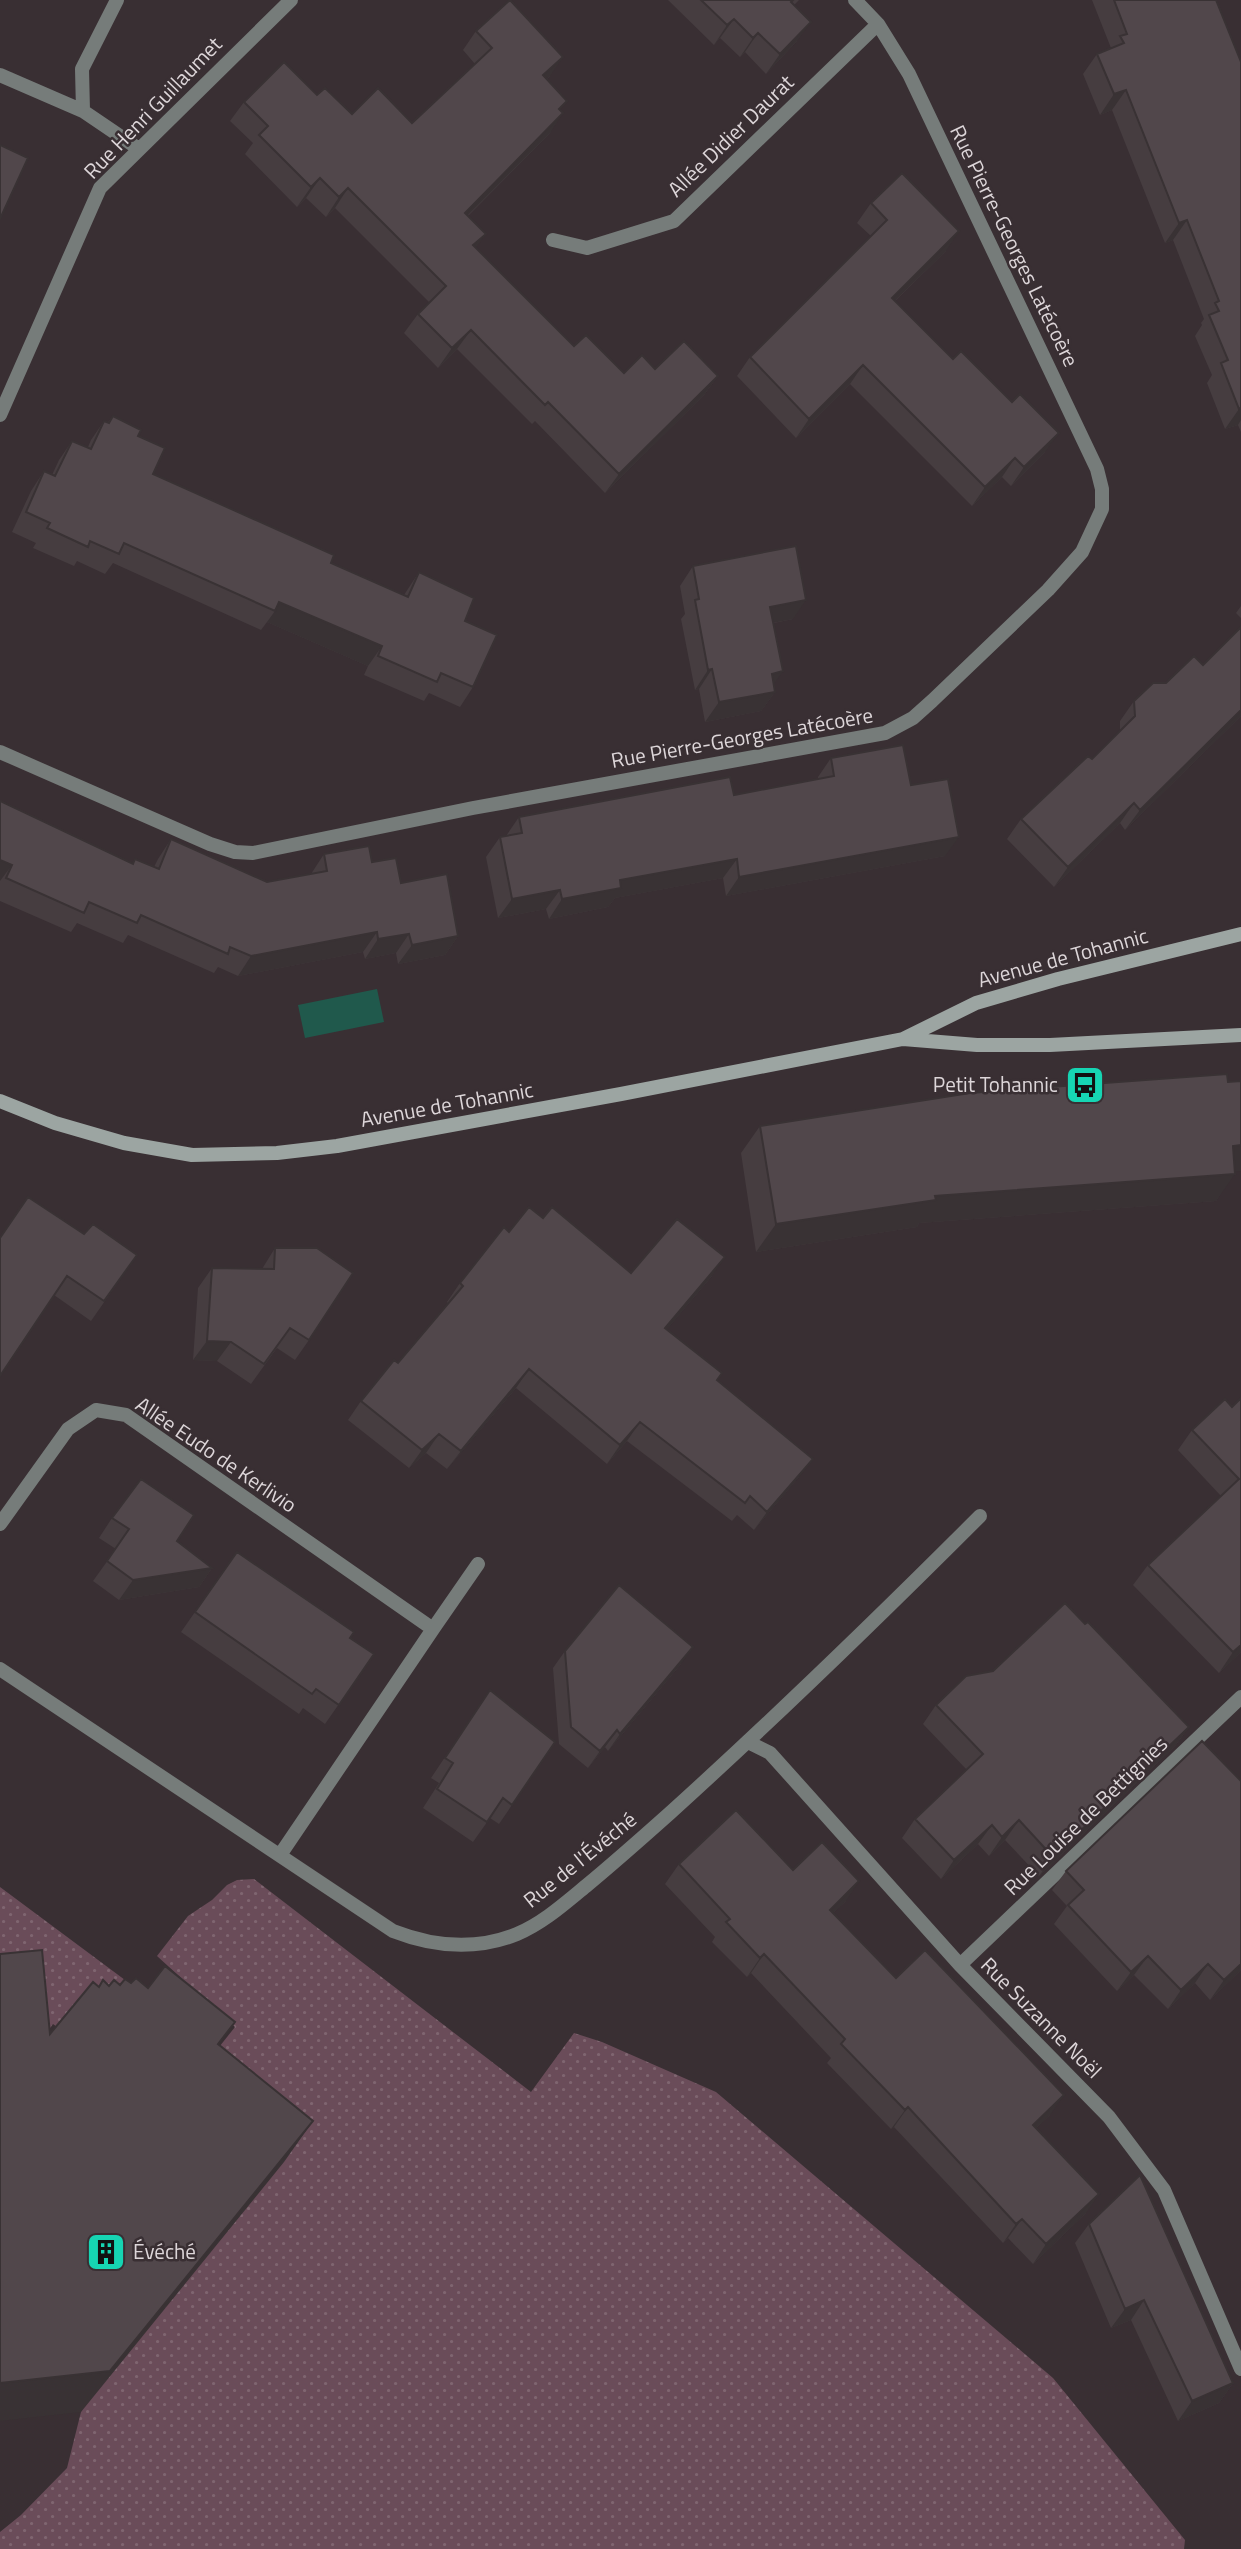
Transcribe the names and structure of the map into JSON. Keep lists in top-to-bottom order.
{
  "streets": {
    "street": [
      "Rue Henri Guillaumet",
      "Allée Didier Daurat",
      "Rue Pierre-Georges Latécoère",
      "Avenue de Tohannic",
      "Allée Eudo de Kerlivio",
      "Rue Louise de Bettignies",
      "Rue de l'Évéché",
      "Rue Suzanne Noël"
    ]
  },
  "crossings": [
    ["Allée Didier Daurat", "Rue Pierre-Georges Latécoère"],
    ["Rue Louise de Bettignies", "Rue Suzanne Noël"],
    ["Rue de l'Évéché", "Rue Suzanne Noël"]
  ],
  "places": {
    "bus stop": ["Petit Tohannic"],
    "building": ["Évéché"]
  }
}
